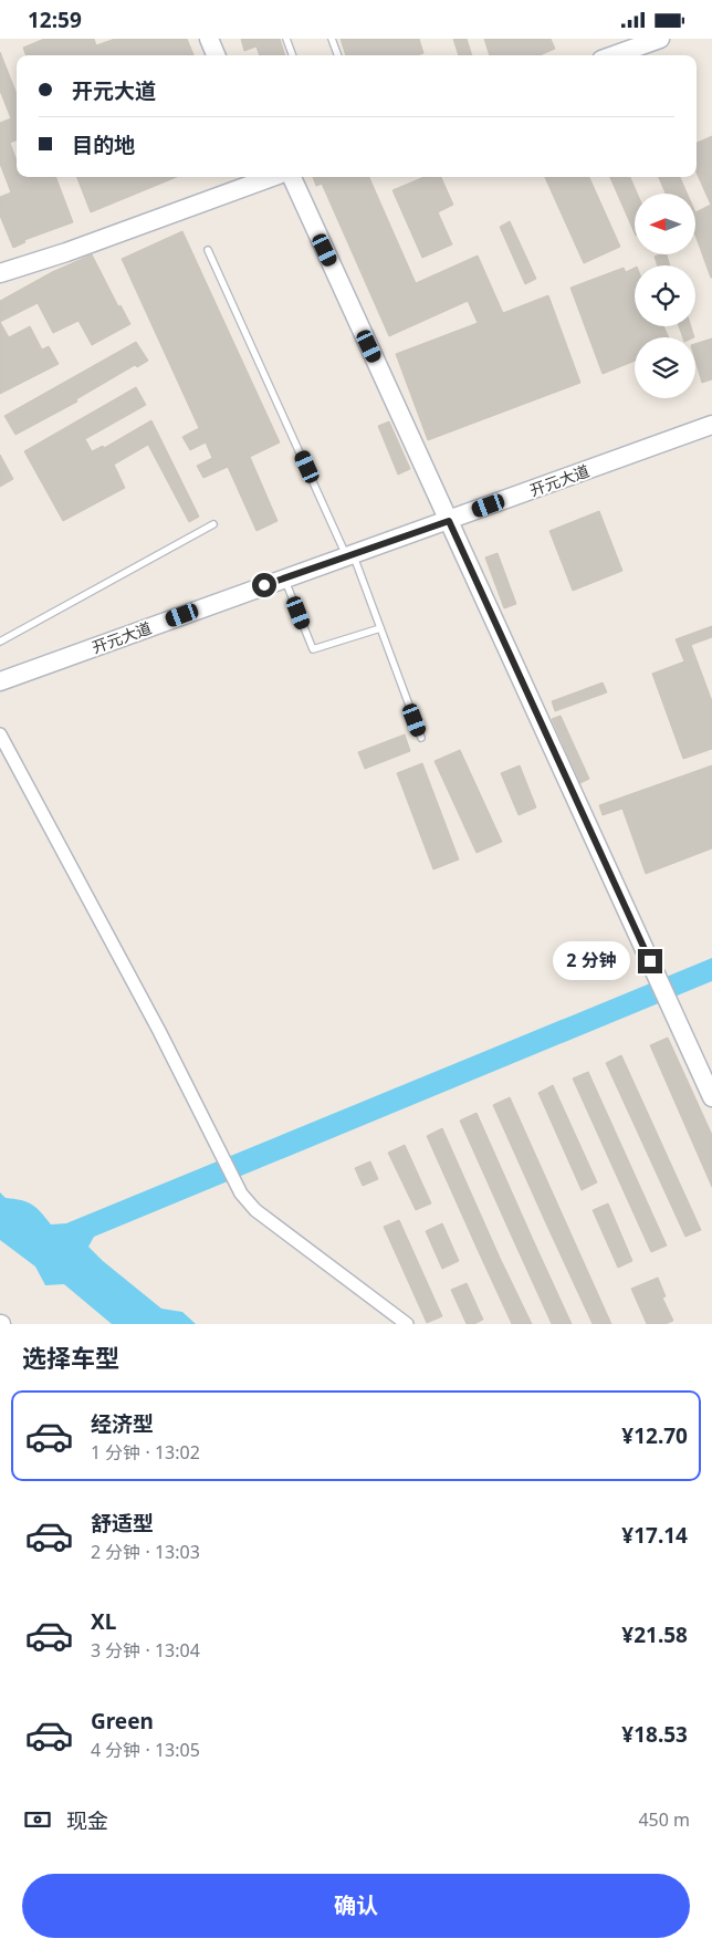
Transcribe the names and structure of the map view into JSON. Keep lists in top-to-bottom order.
{
  "streets": {
    "street": ["开元大道"]
  },
  "north": "left",
  "page": {
    "status": "12:59",
    "banner": ["开元大道", "目的地"],
    "bubble": "2 分钟",
    "heading": "选择车型",
    "list": [
      {
        "name": "经济型",
        "note": "1 分钟 · 13:02",
        "value": "¥12.70"
      },
      {
        "name": "舒适型",
        "note": "2 分钟 · 13:03",
        "value": "¥17.14"
      },
      {
        "name": "XL",
        "note": "3 分钟 · 13:04",
        "value": "¥21.58"
      },
      {
        "name": "Green",
        "note": "4 分钟 · 13:05",
        "value": "¥18.53"
      }
    ],
    "pay": ["现金", "450 m"],
    "buttons": "确认"
  }
}
